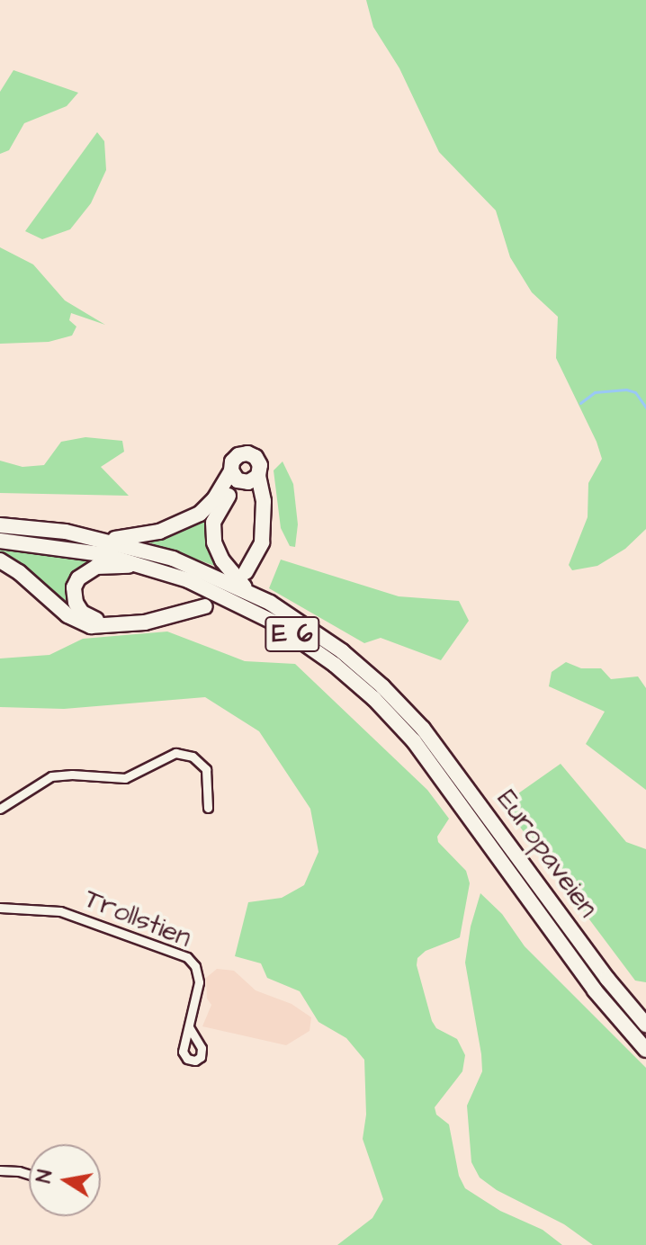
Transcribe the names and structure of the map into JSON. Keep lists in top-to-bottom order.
{
  "streets": {
    "highway": ["E 6", "Europaveien"],
    "street": ["Trollstien"]
  },
  "crossings": [
    ["E 6", "Europaveien"]
  ],
  "north": "left"
}
